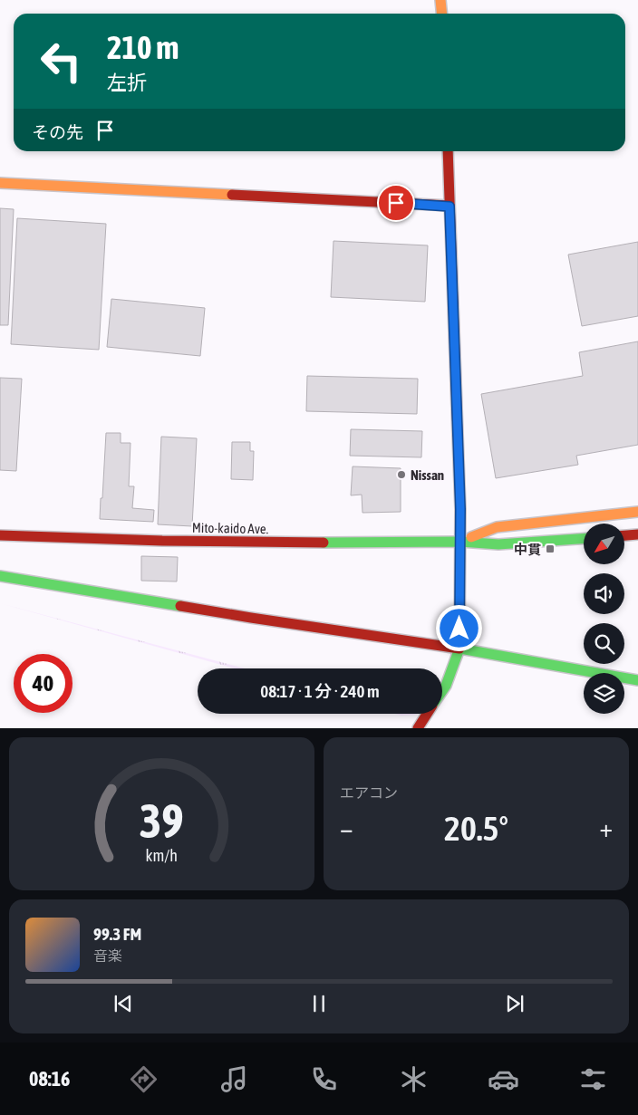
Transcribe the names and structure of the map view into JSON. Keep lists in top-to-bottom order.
{
  "streets": {
    "main road": ["Mito-kaido Ave."]
  },
  "places": {
    "other": ["Nissan"],
    "transit": ["中貫"]
  },
  "north": "bottom left",
  "page": {
    "turn": ["210 m", "左折"],
    "then": "その先",
    "limit": "40",
    "trip": "08:17 · 1 分 · 240 m",
    "tile": "エアコン",
    "heat": ["−", "20.5°", "+"],
    "song": ["99.3 FM", "音楽"],
    "tabs": "08:16",
    "gauge": ["39", "km/h"]
  }
}
